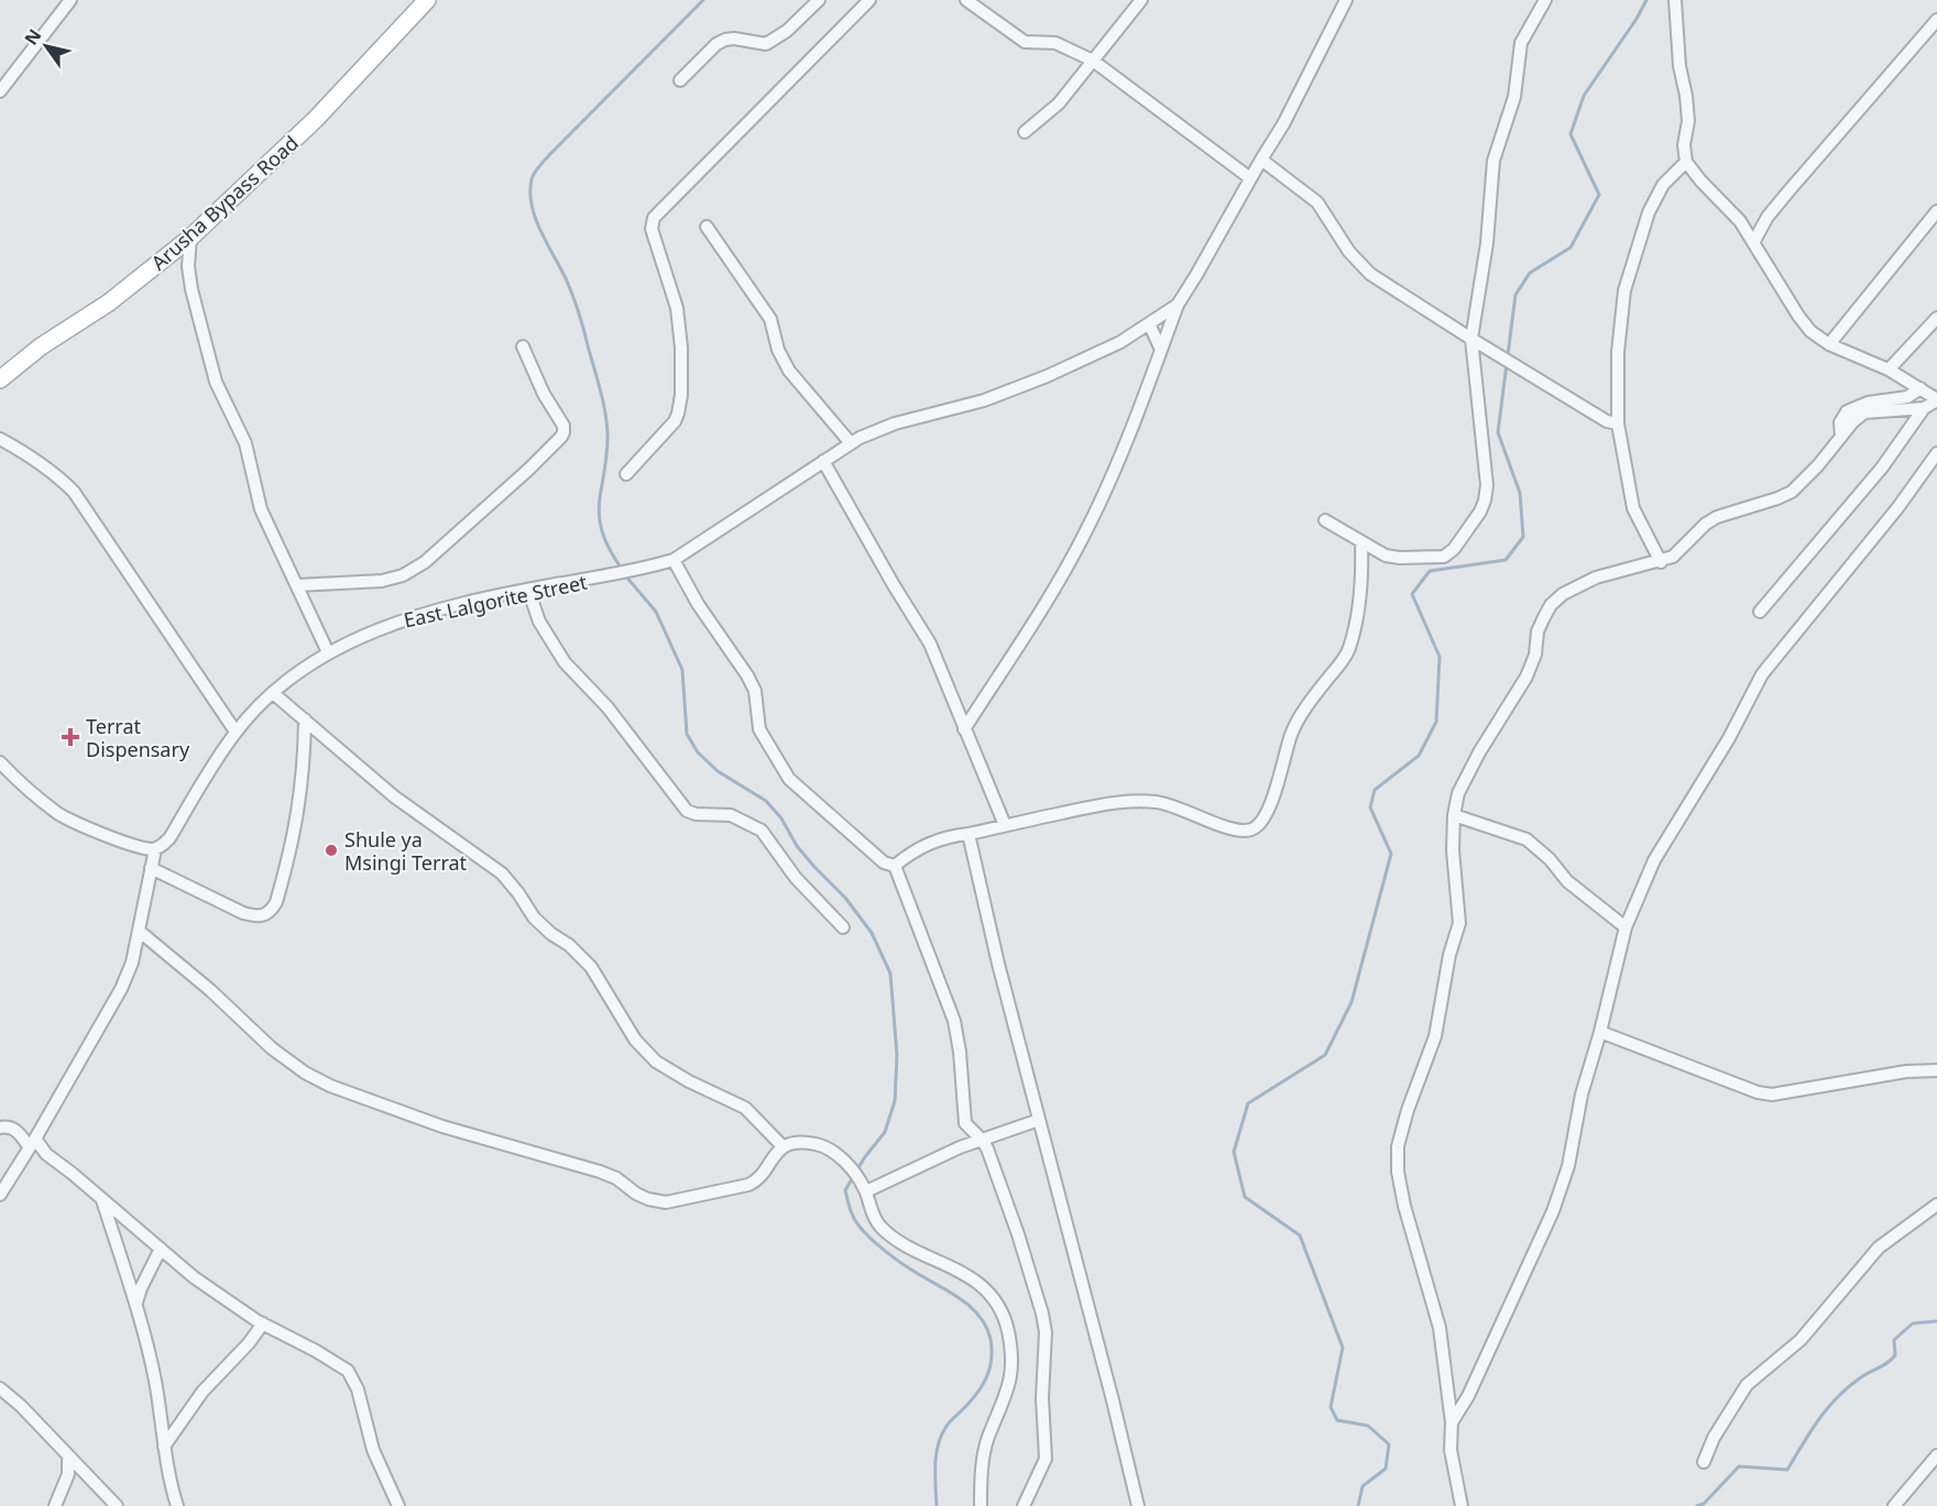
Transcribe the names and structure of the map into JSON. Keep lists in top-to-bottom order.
{
  "streets": {
    "main road": ["Arusha Bypass Road"],
    "street": ["East Lalgorite Street"]
  },
  "places": {
    "health": ["Terrat Dispensary"],
    "other": ["Shule ya Msingi Terrat"]
  },
  "north": "top left"
}
